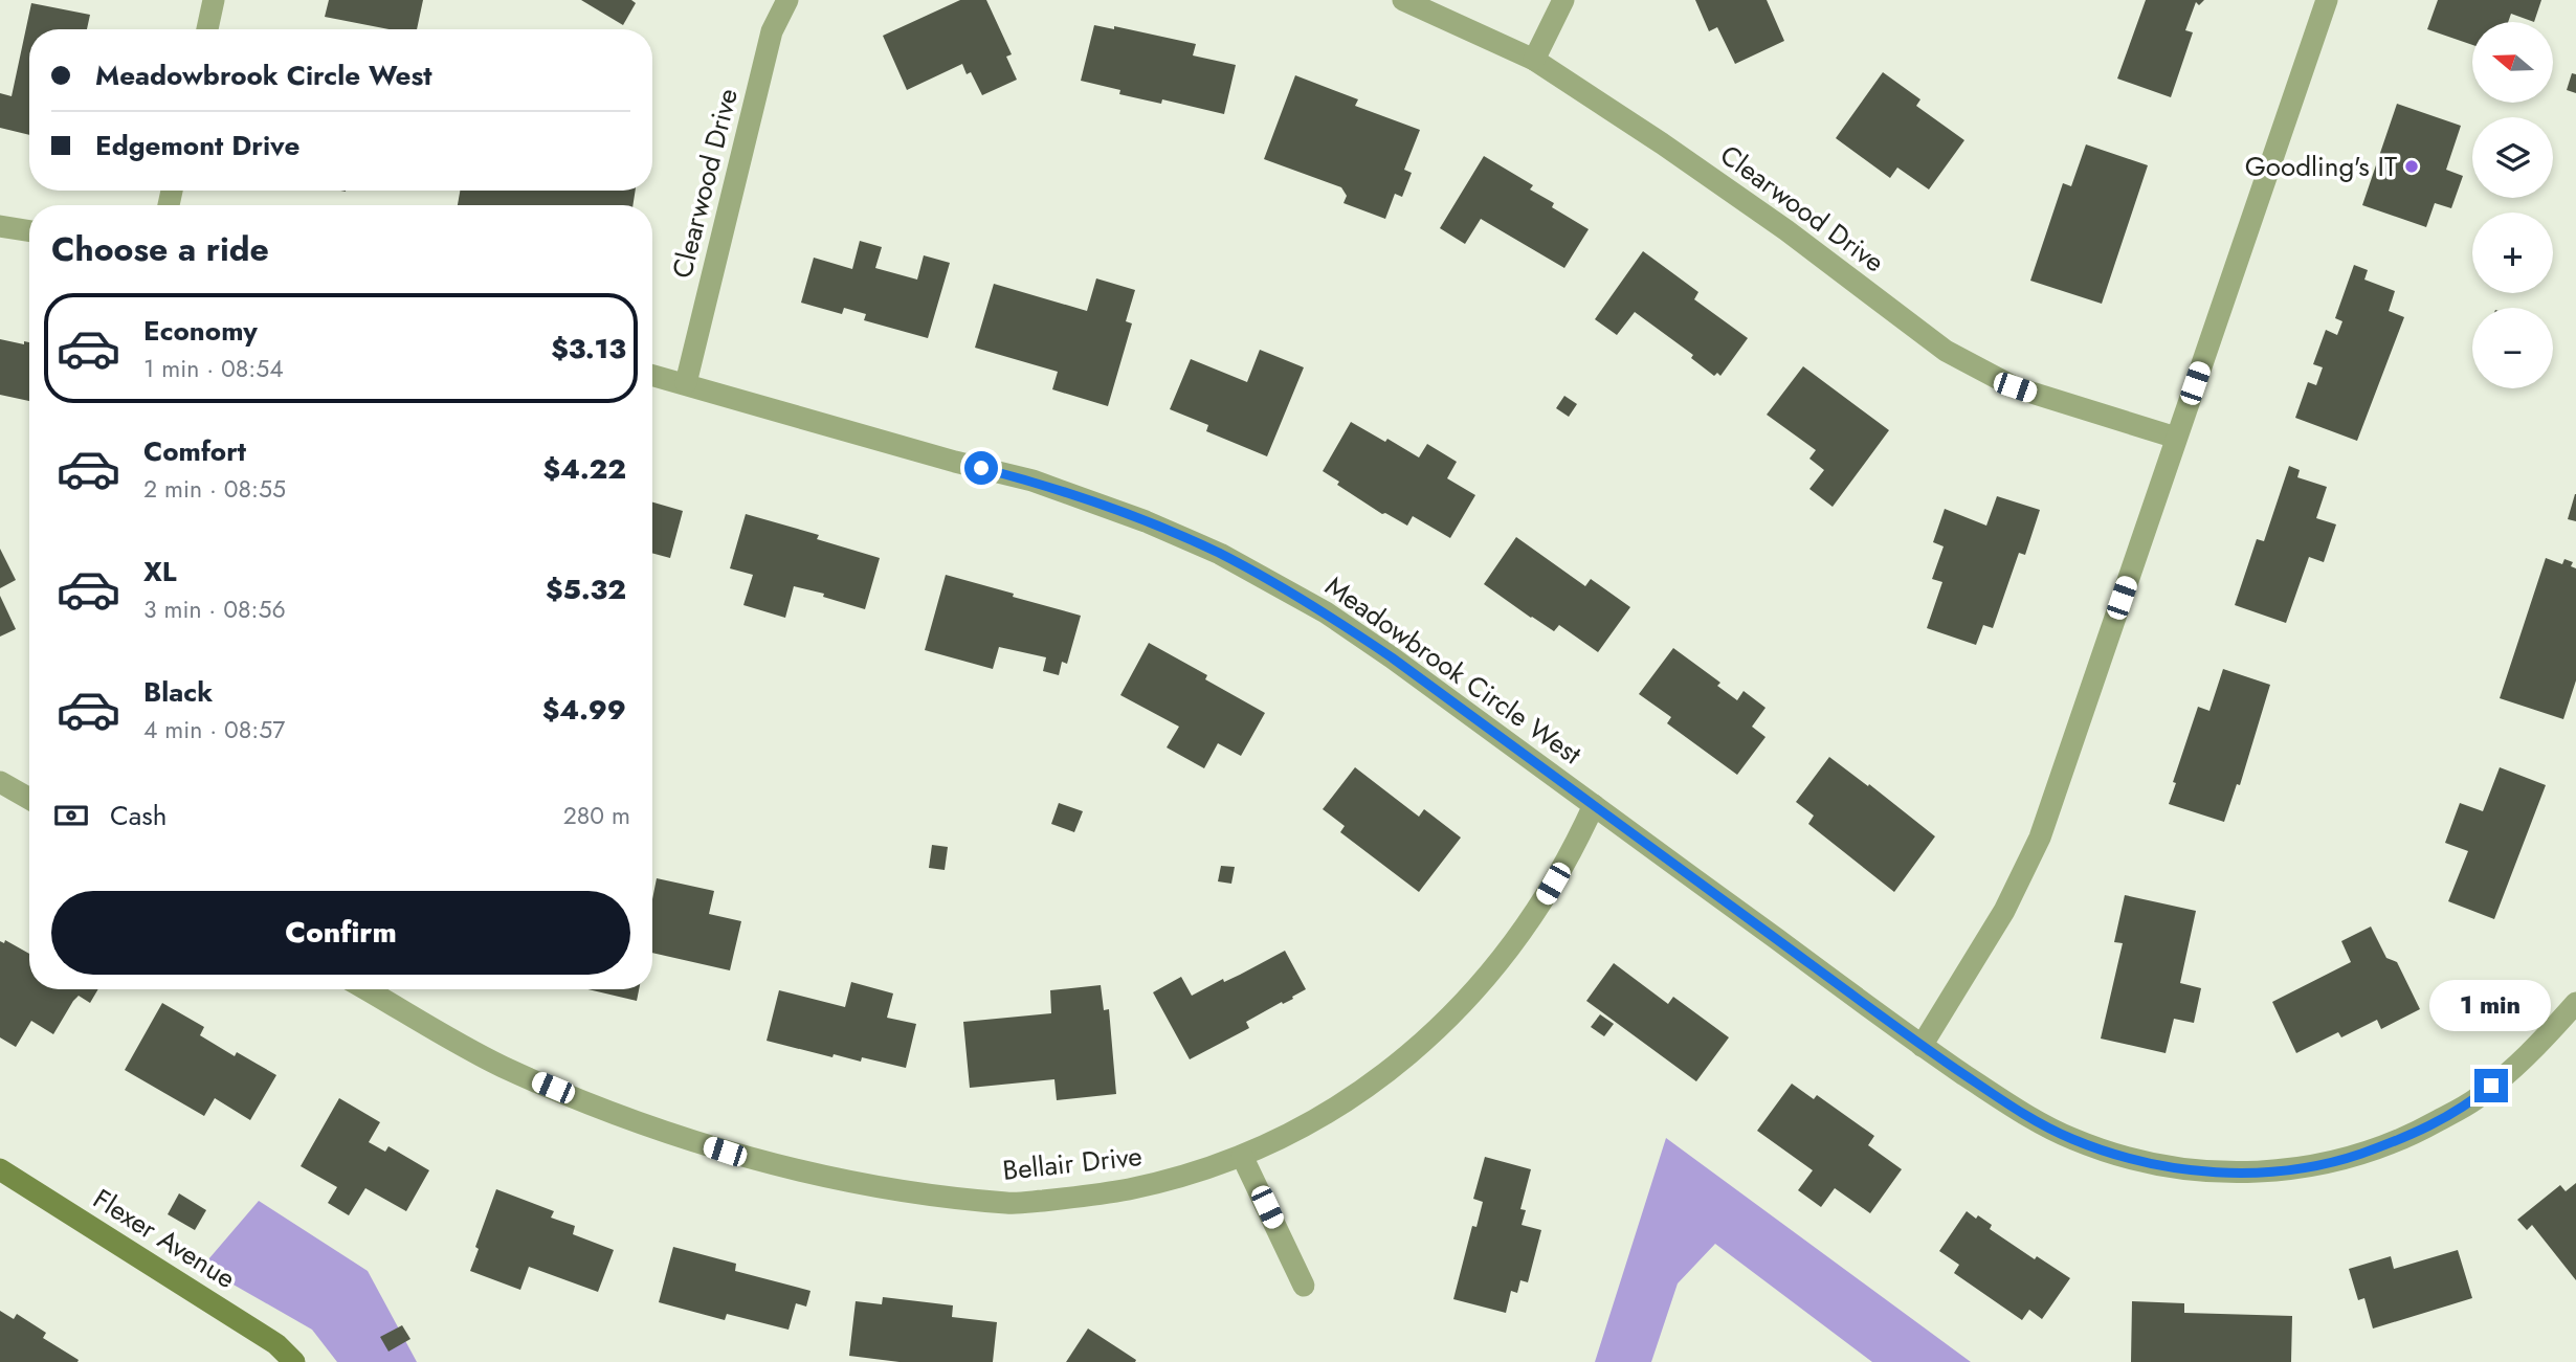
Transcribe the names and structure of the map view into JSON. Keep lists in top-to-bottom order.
{
  "streets": {
    "street": [
      "Clearwood Drive",
      "Meadowbrook Circle West",
      "Bellair Drive",
      "Flexer Avenue"
    ]
  },
  "crossings": [
    ["Clearwood Drive", "Meadowbrook Circle West"],
    ["Meadowbrook Circle West", "Bellair Drive"]
  ],
  "places": ["Goodling's IT"],
  "north": "left",
  "page": {
    "map_buttons": ["+", "−"],
    "banner": ["Meadowbrook Circle West", "Edgemont Drive"],
    "heading": "Choose a ride",
    "list": [
      {
        "name": "Economy",
        "note": "1 min · 08:54",
        "value": "$3.13"
      },
      {
        "name": "Comfort",
        "note": "2 min · 08:55",
        "value": "$4.22"
      },
      {
        "name": "XL",
        "note": "3 min · 08:56",
        "value": "$5.32"
      },
      {
        "name": "Black",
        "note": "4 min · 08:57",
        "value": "$4.99"
      }
    ],
    "pay": ["Cash", "280 m"],
    "buttons": "Confirm",
    "bubble": "1 min"
  }
}
